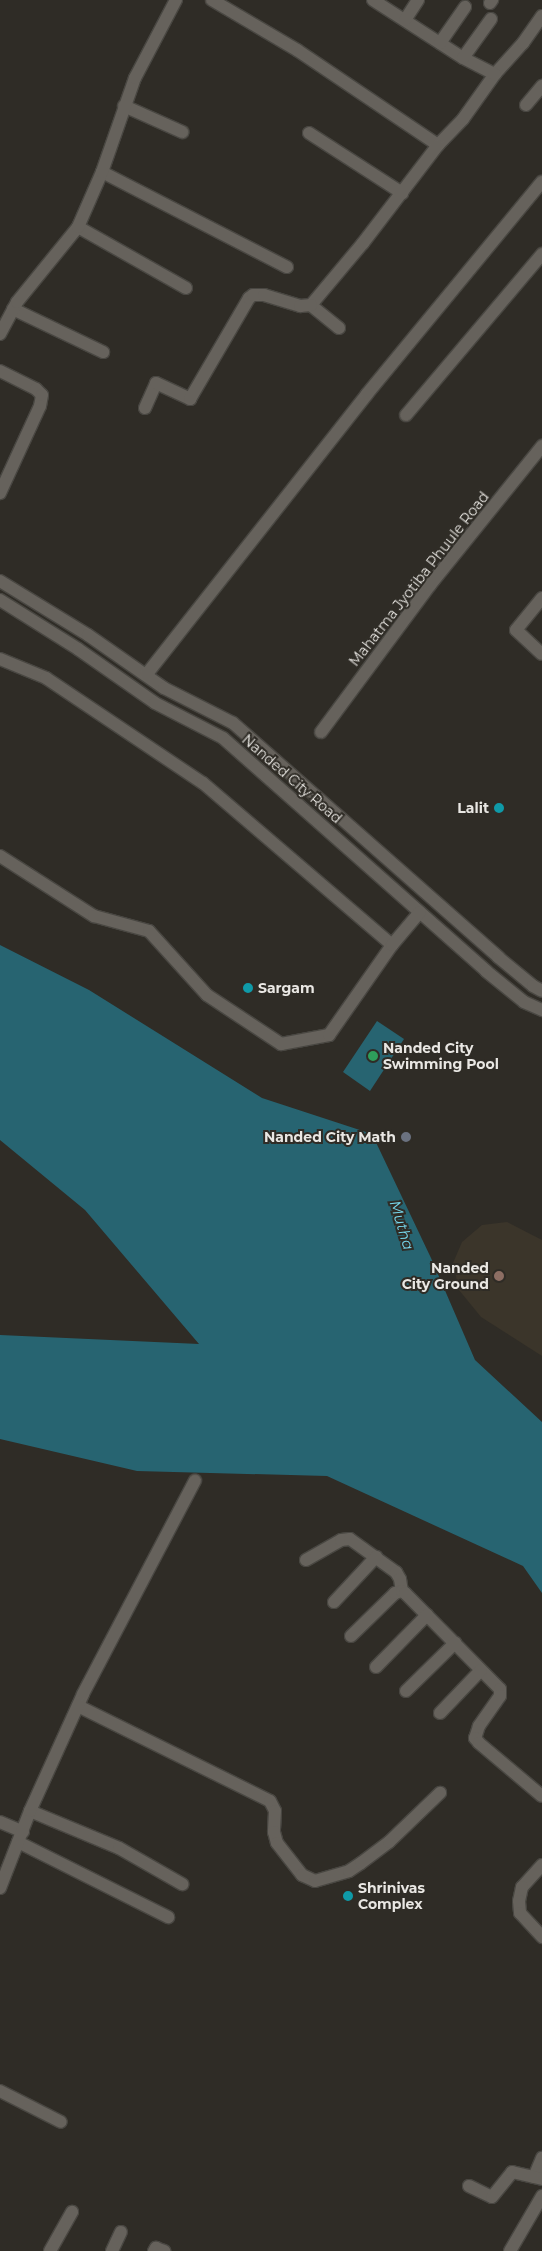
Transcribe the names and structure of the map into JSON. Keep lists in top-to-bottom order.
{
  "streets": {
    "street": ["Mahatma Jyotiba Phuule Road", "Nanded City Road"]
  },
  "water": ["Mutha"],
  "places": [
    "Lalit",
    "Sargam",
    "Nanded City Swimming Pool",
    "Nanded City Math",
    "Nanded City Ground",
    "Shrinivas Complex"
  ]
}
